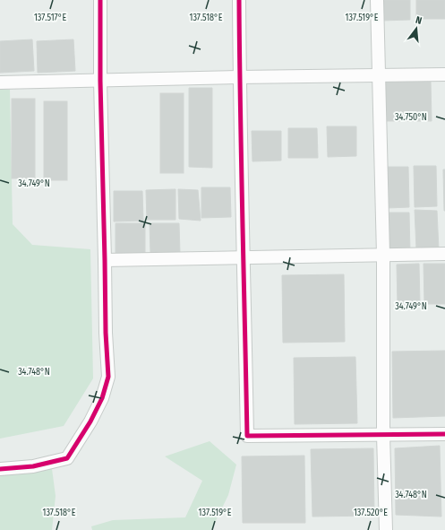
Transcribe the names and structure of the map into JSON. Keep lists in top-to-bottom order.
{
  "north": "top",
  "coordinates": [
    "137.517°E",
    "137.518°E",
    "137.519°E",
    "34.750°N",
    "34.749°N",
    "34.748°N",
    "137.520°E"
  ]
}
